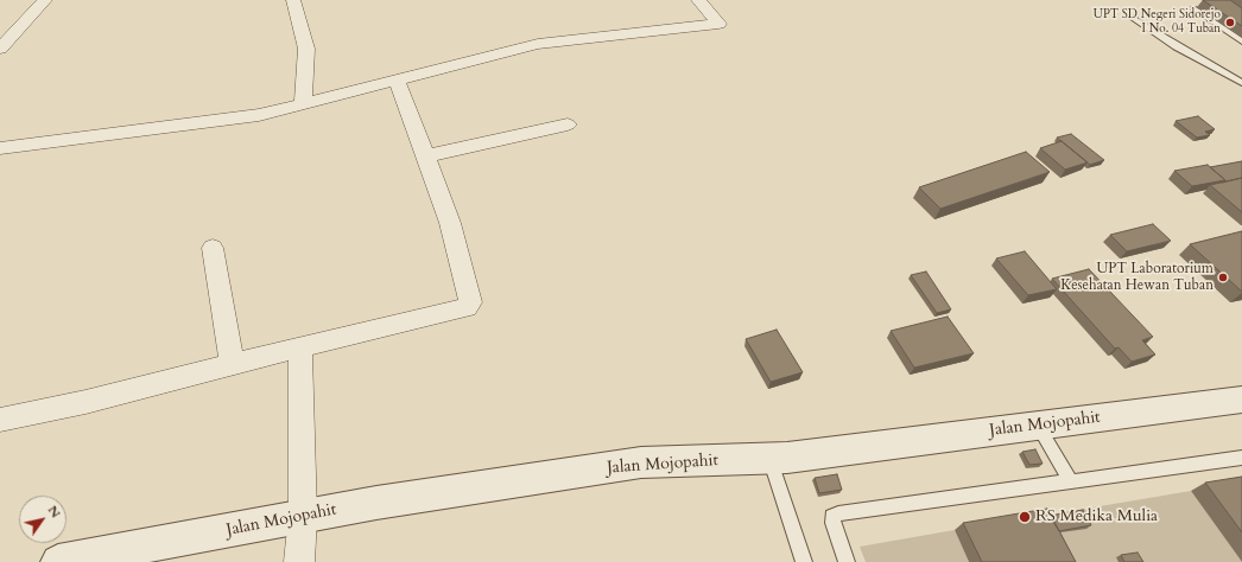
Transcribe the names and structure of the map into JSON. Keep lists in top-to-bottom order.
{
  "streets": {
    "street": ["Jalan Mojopahit"]
  },
  "places": ["UPT SD Negeri Sidorejo I No. 04 Tuban", "UPT Laboratorium Kesehatan Hewan Tuban", "RS Medika Mulia"],
  "north": "top right"
}
